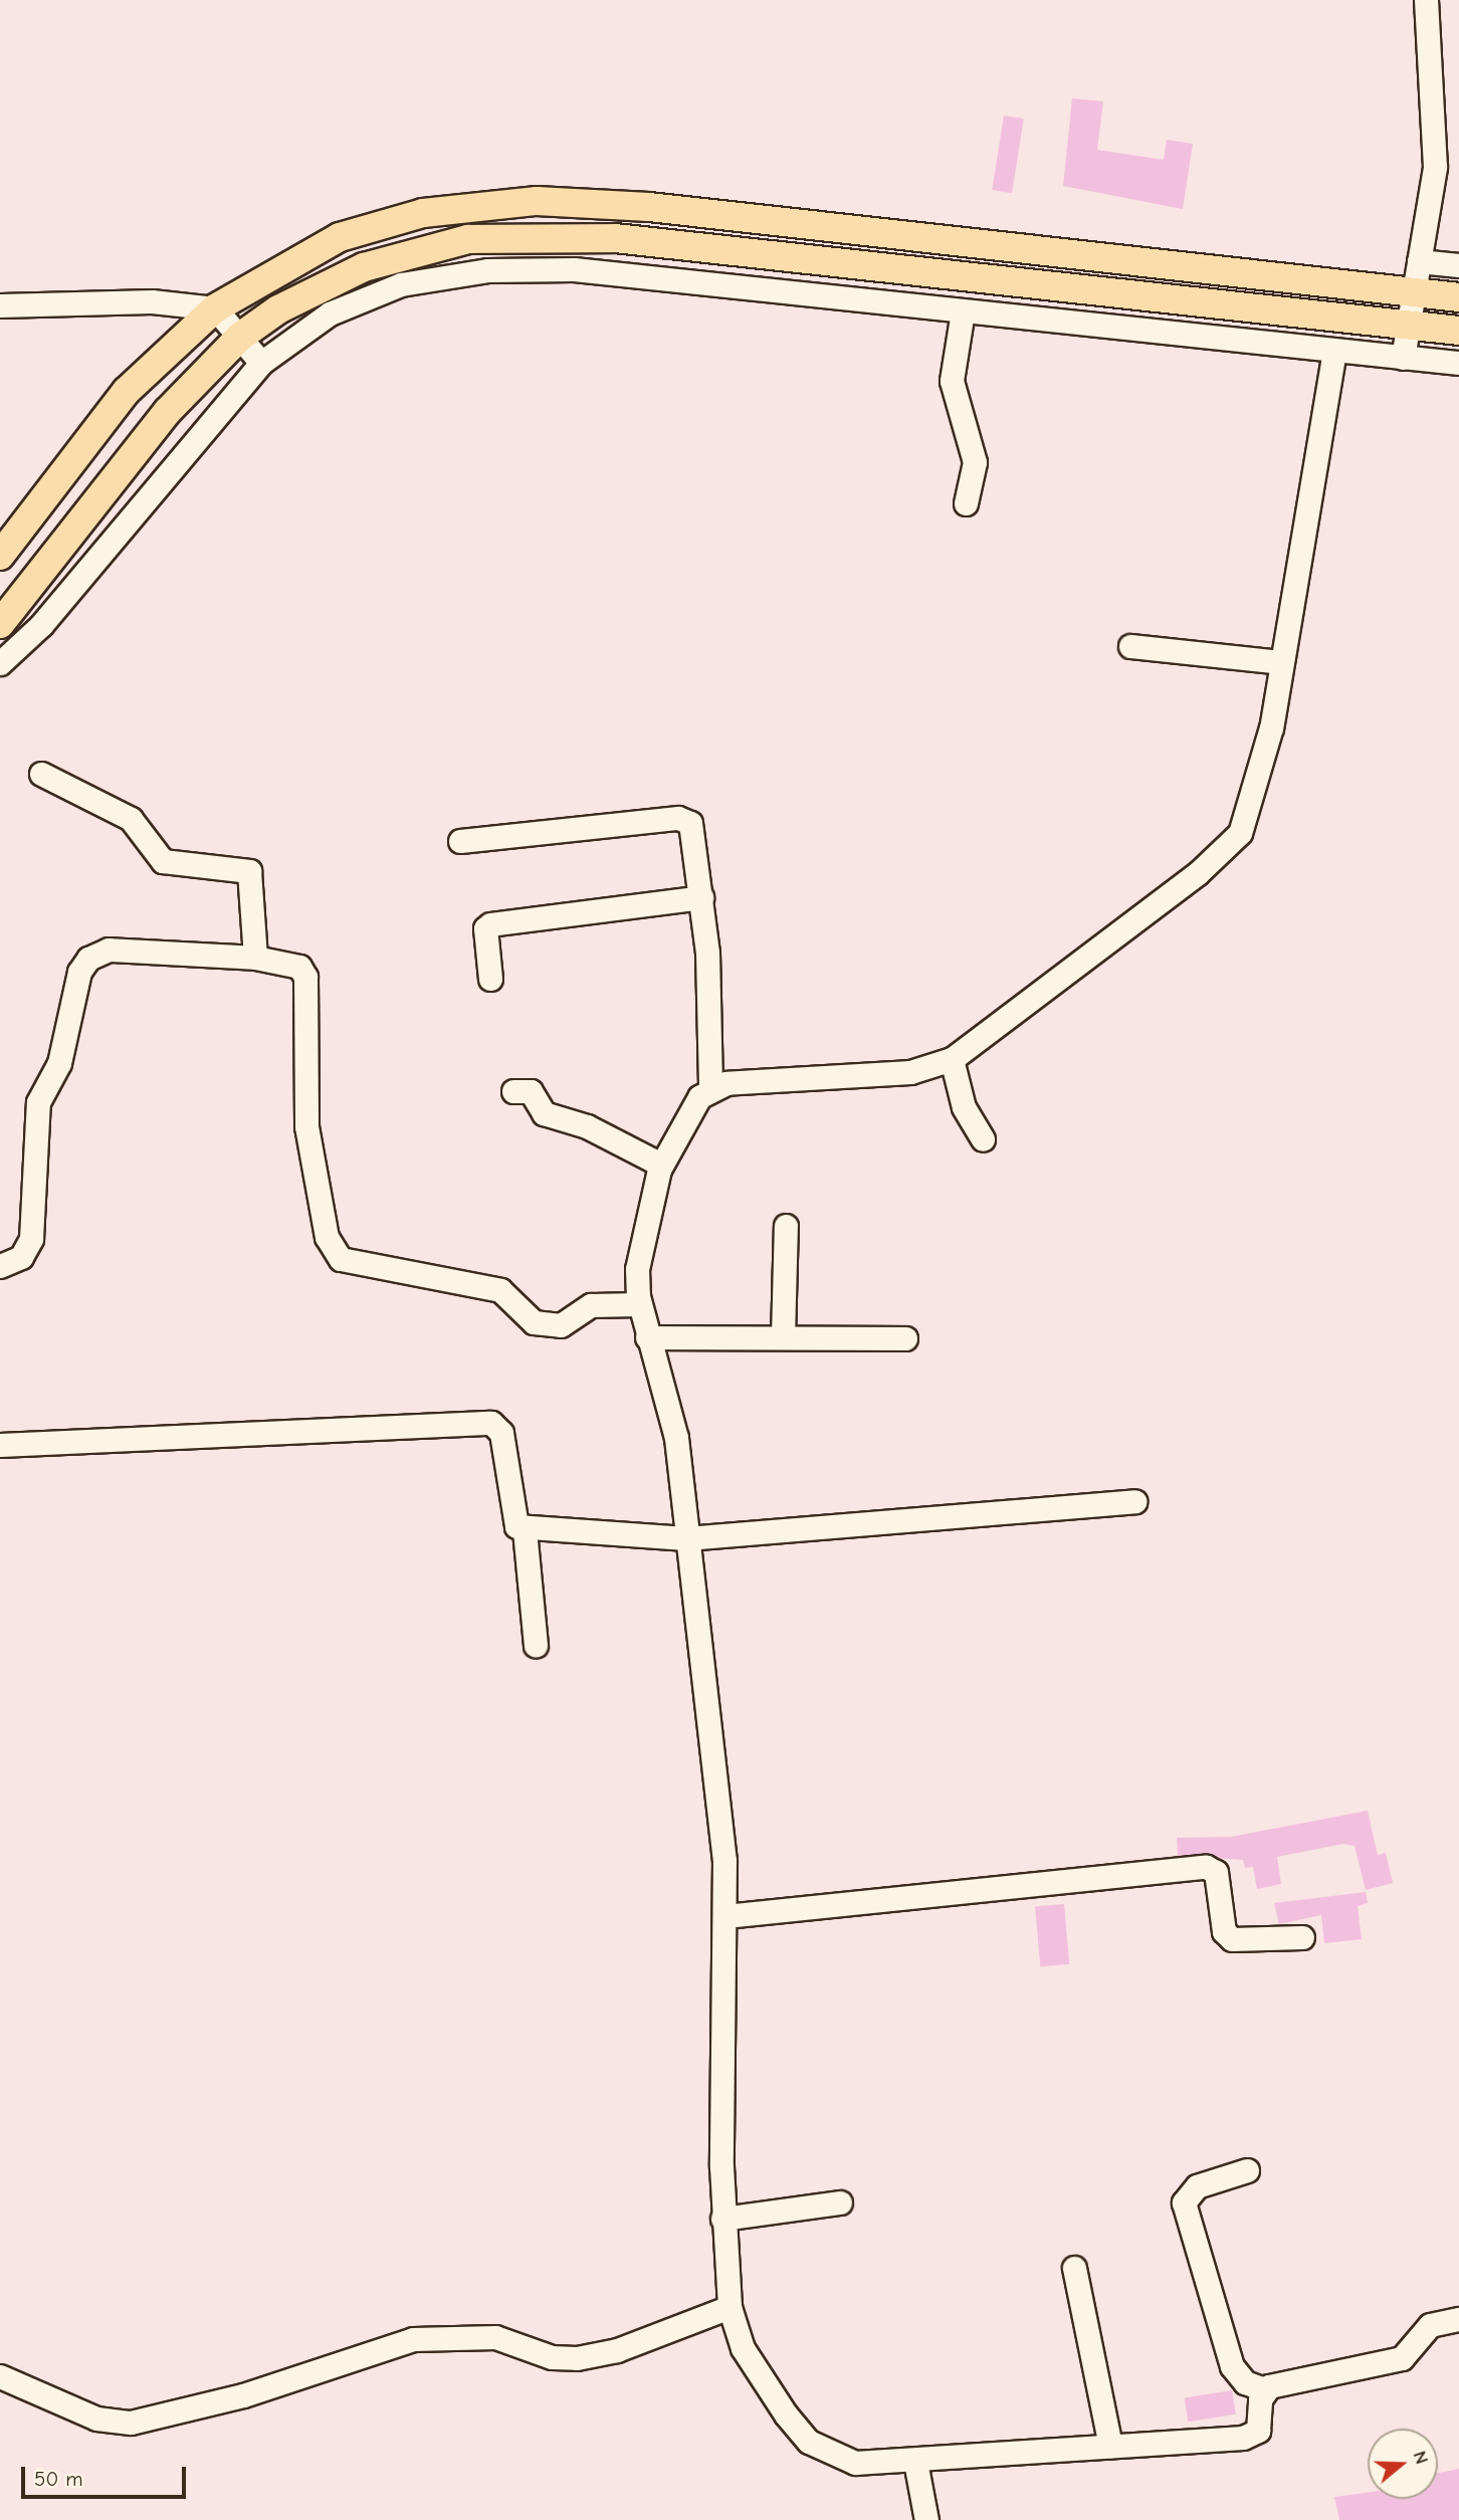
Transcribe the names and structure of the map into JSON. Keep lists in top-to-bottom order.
{
  "scale_bar": "50 m",
  "north": "right"
}
